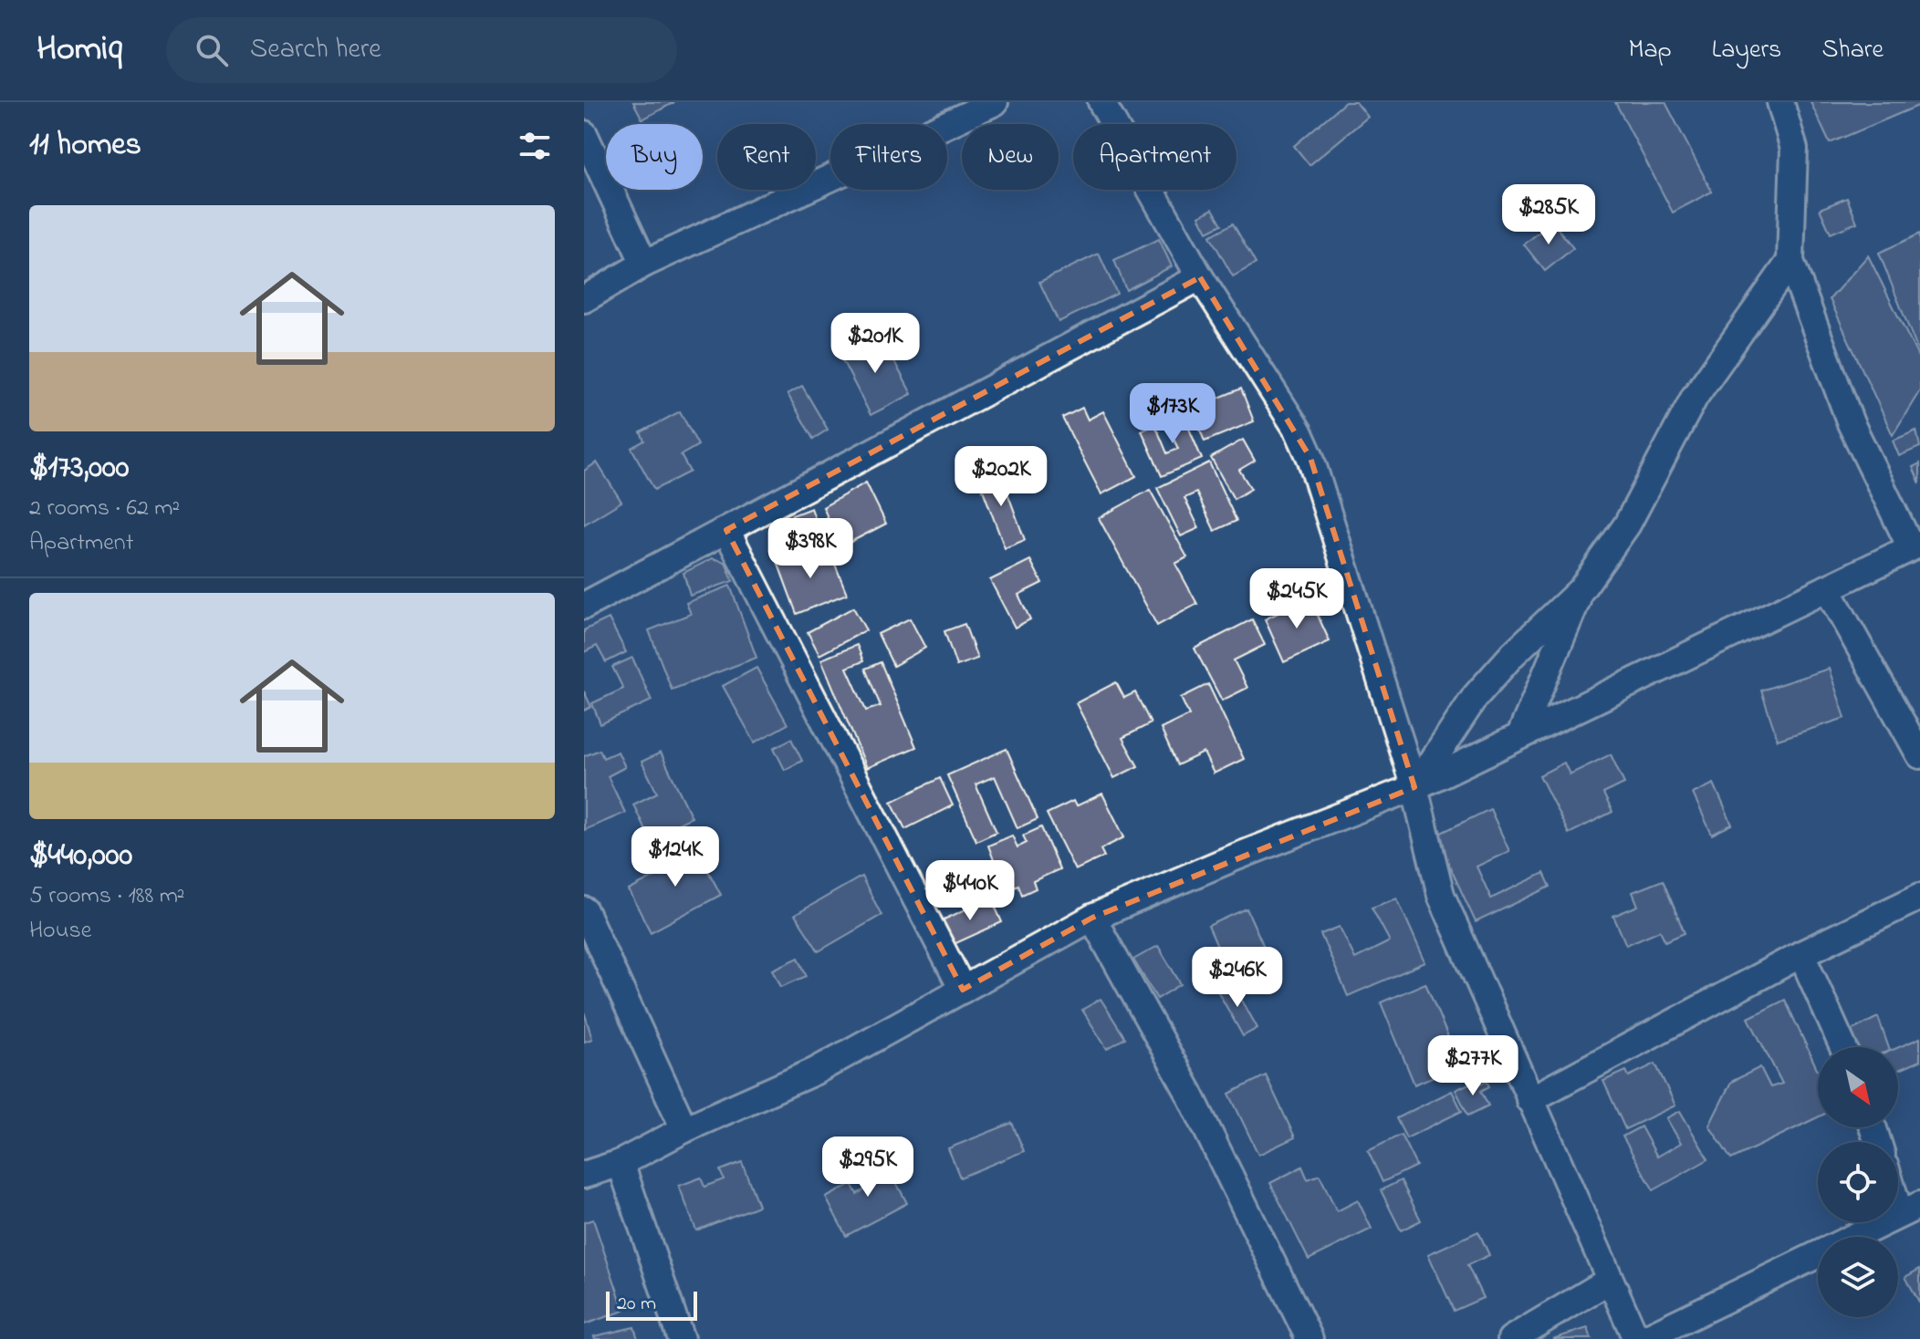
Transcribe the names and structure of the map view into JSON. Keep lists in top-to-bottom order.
{
  "scale_bar": "20 m",
  "north": "bottom right",
  "page": {
    "header": "Homiq",
    "search": "Search here",
    "nav": ["Map", "Layers", "Share"],
    "heading": "11 homes",
    "chip": [
      "Buy",
      "Rent",
      "Filters",
      "New",
      "Apartment"
    ],
    "price": [
      "$285K",
      "$201K",
      "$173K",
      "$202K",
      "$398K",
      "$245K",
      "$124K",
      "$440K",
      "$246K",
      "$277K",
      "$295K"
    ],
    "list": [
      {
        "name": "$173,000",
        "note": "2 rooms · 62 m² · Apartment"
      },
      {
        "name": "$440,000",
        "note": "5 rooms · 188 m² · House"
      }
    ],
    "scale": "20 m"
  }
}
